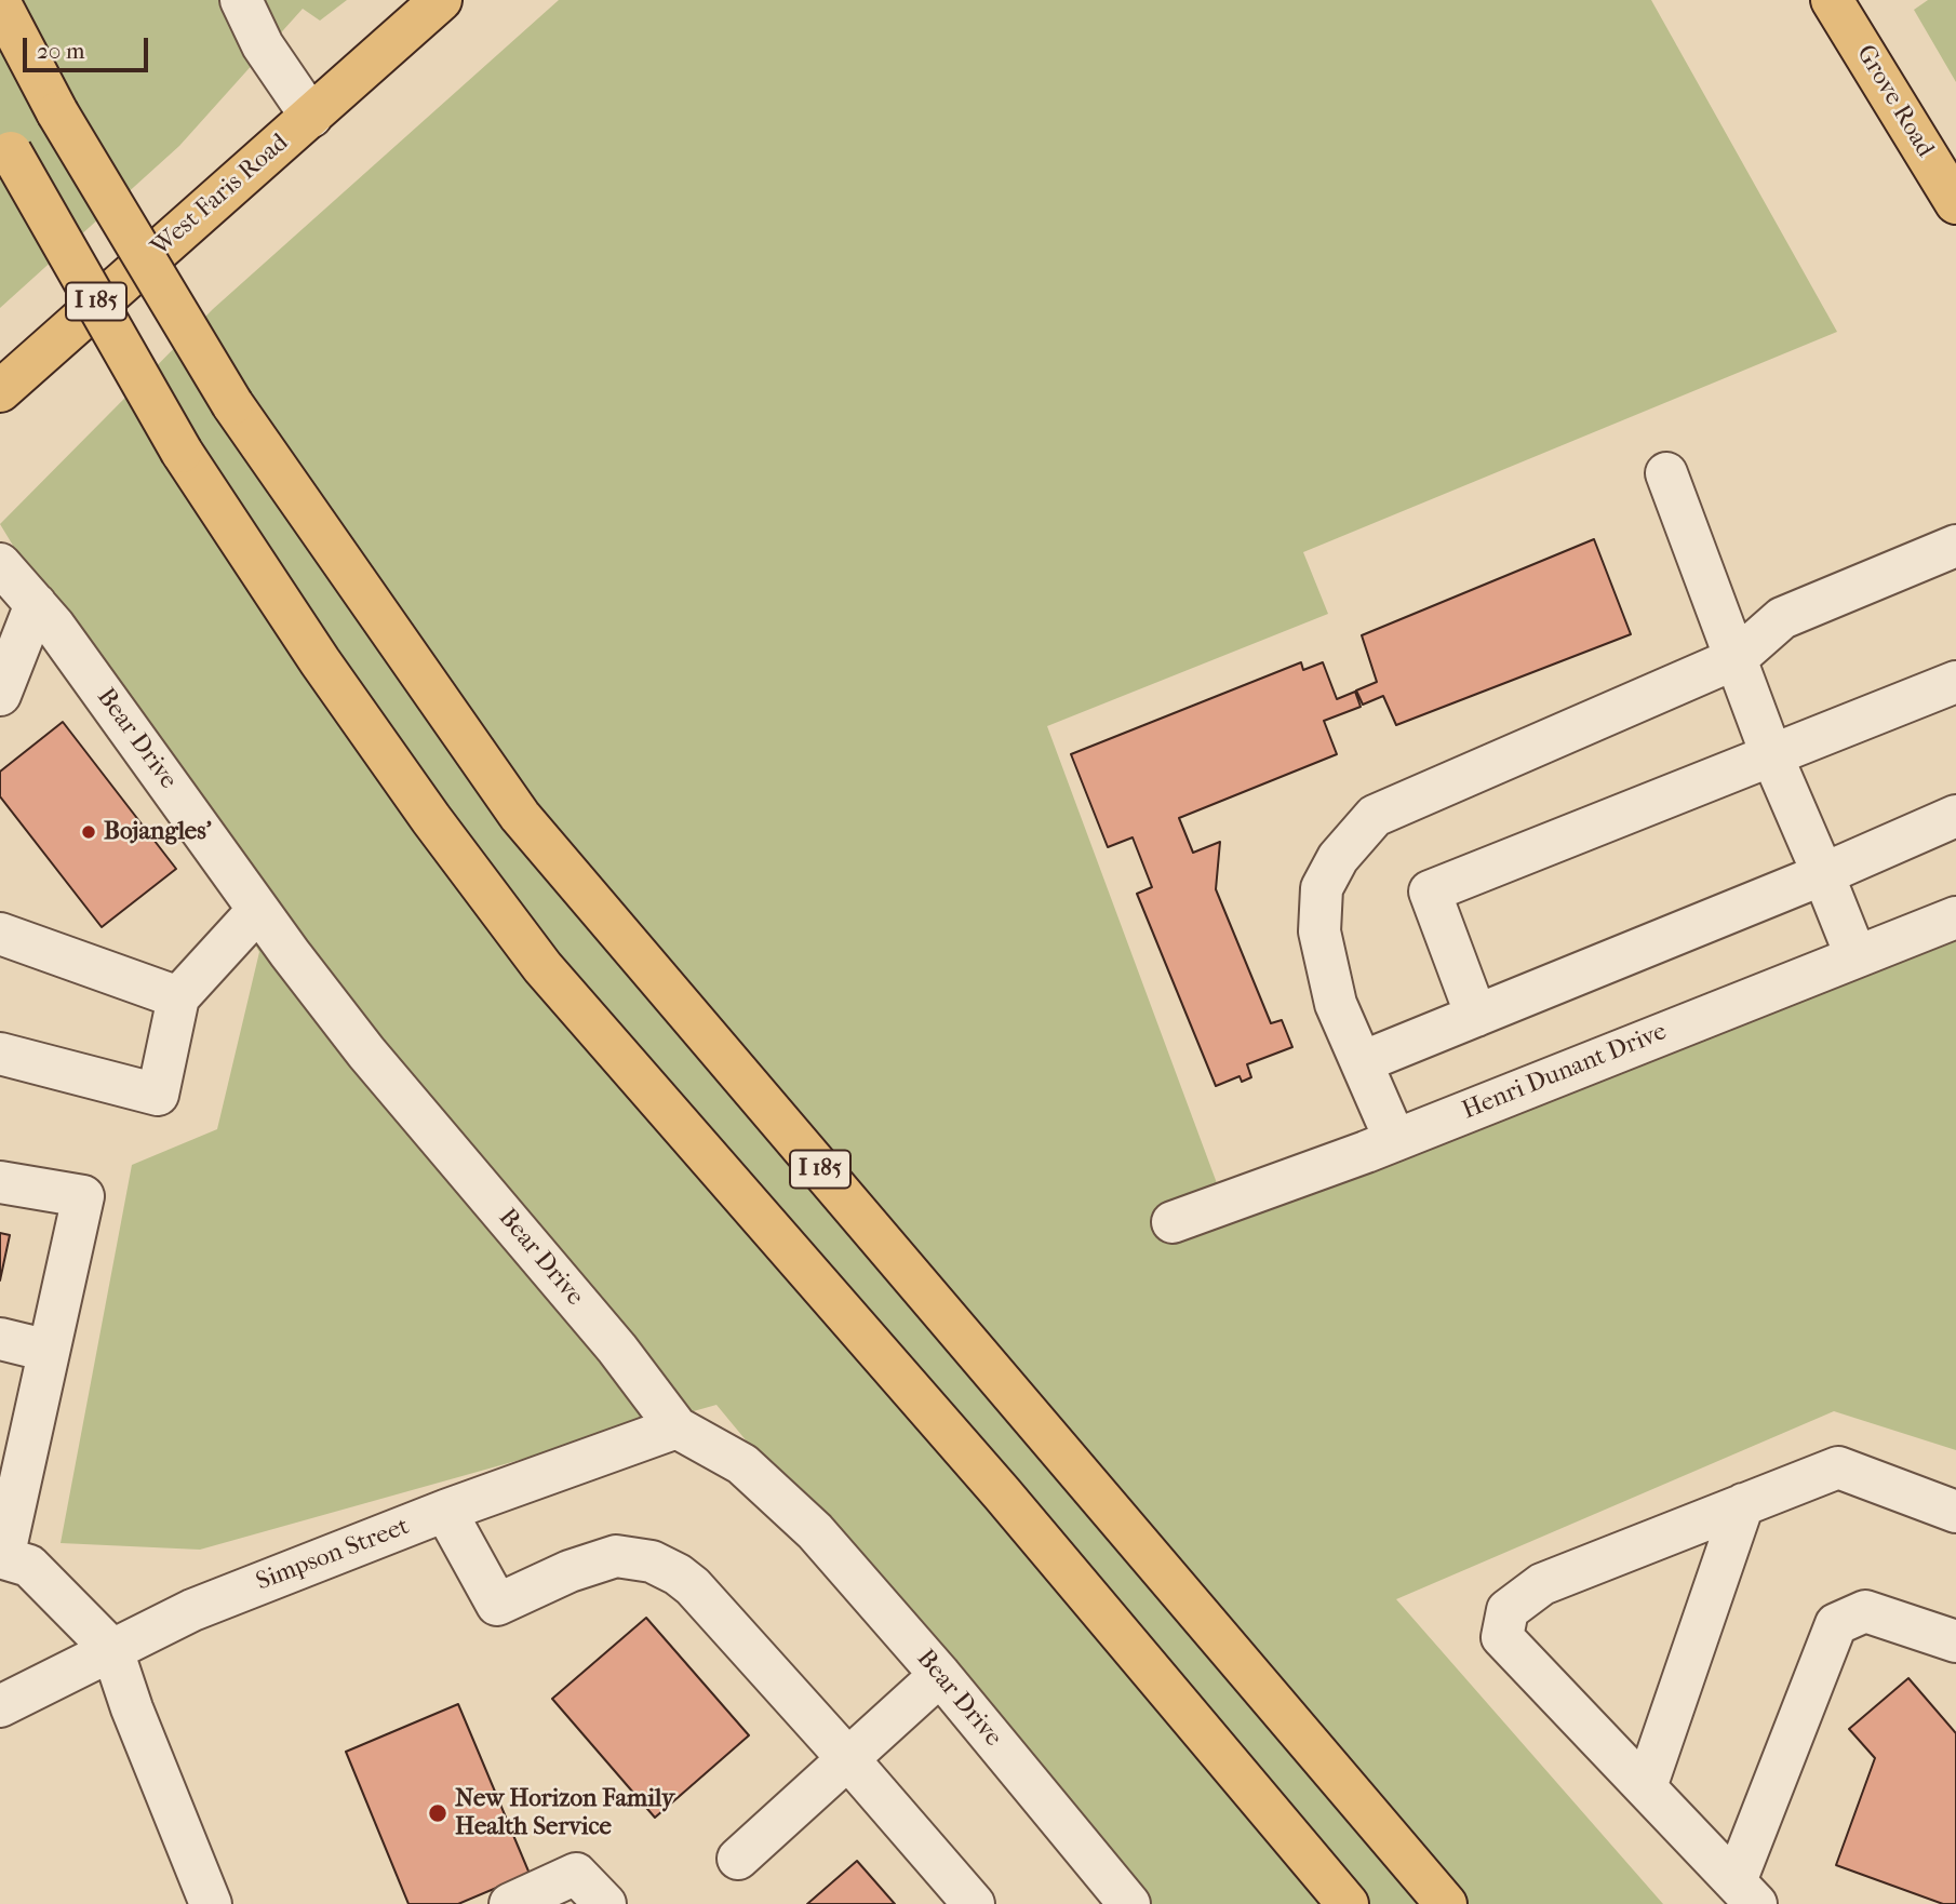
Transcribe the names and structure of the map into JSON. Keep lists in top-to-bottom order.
{
  "streets": {
    "main road": ["Grove Road", "West Faris Road", "I 185"],
    "street": ["Bear Drive", "Henri Dunant Drive", "Simpson Street"]
  },
  "crossings": [
    ["Bear Drive", "Simpson Street"]
  ],
  "places": ["Bojangles'", "New Horizon Family Health Service"],
  "scale_bar": "20 m"
}
